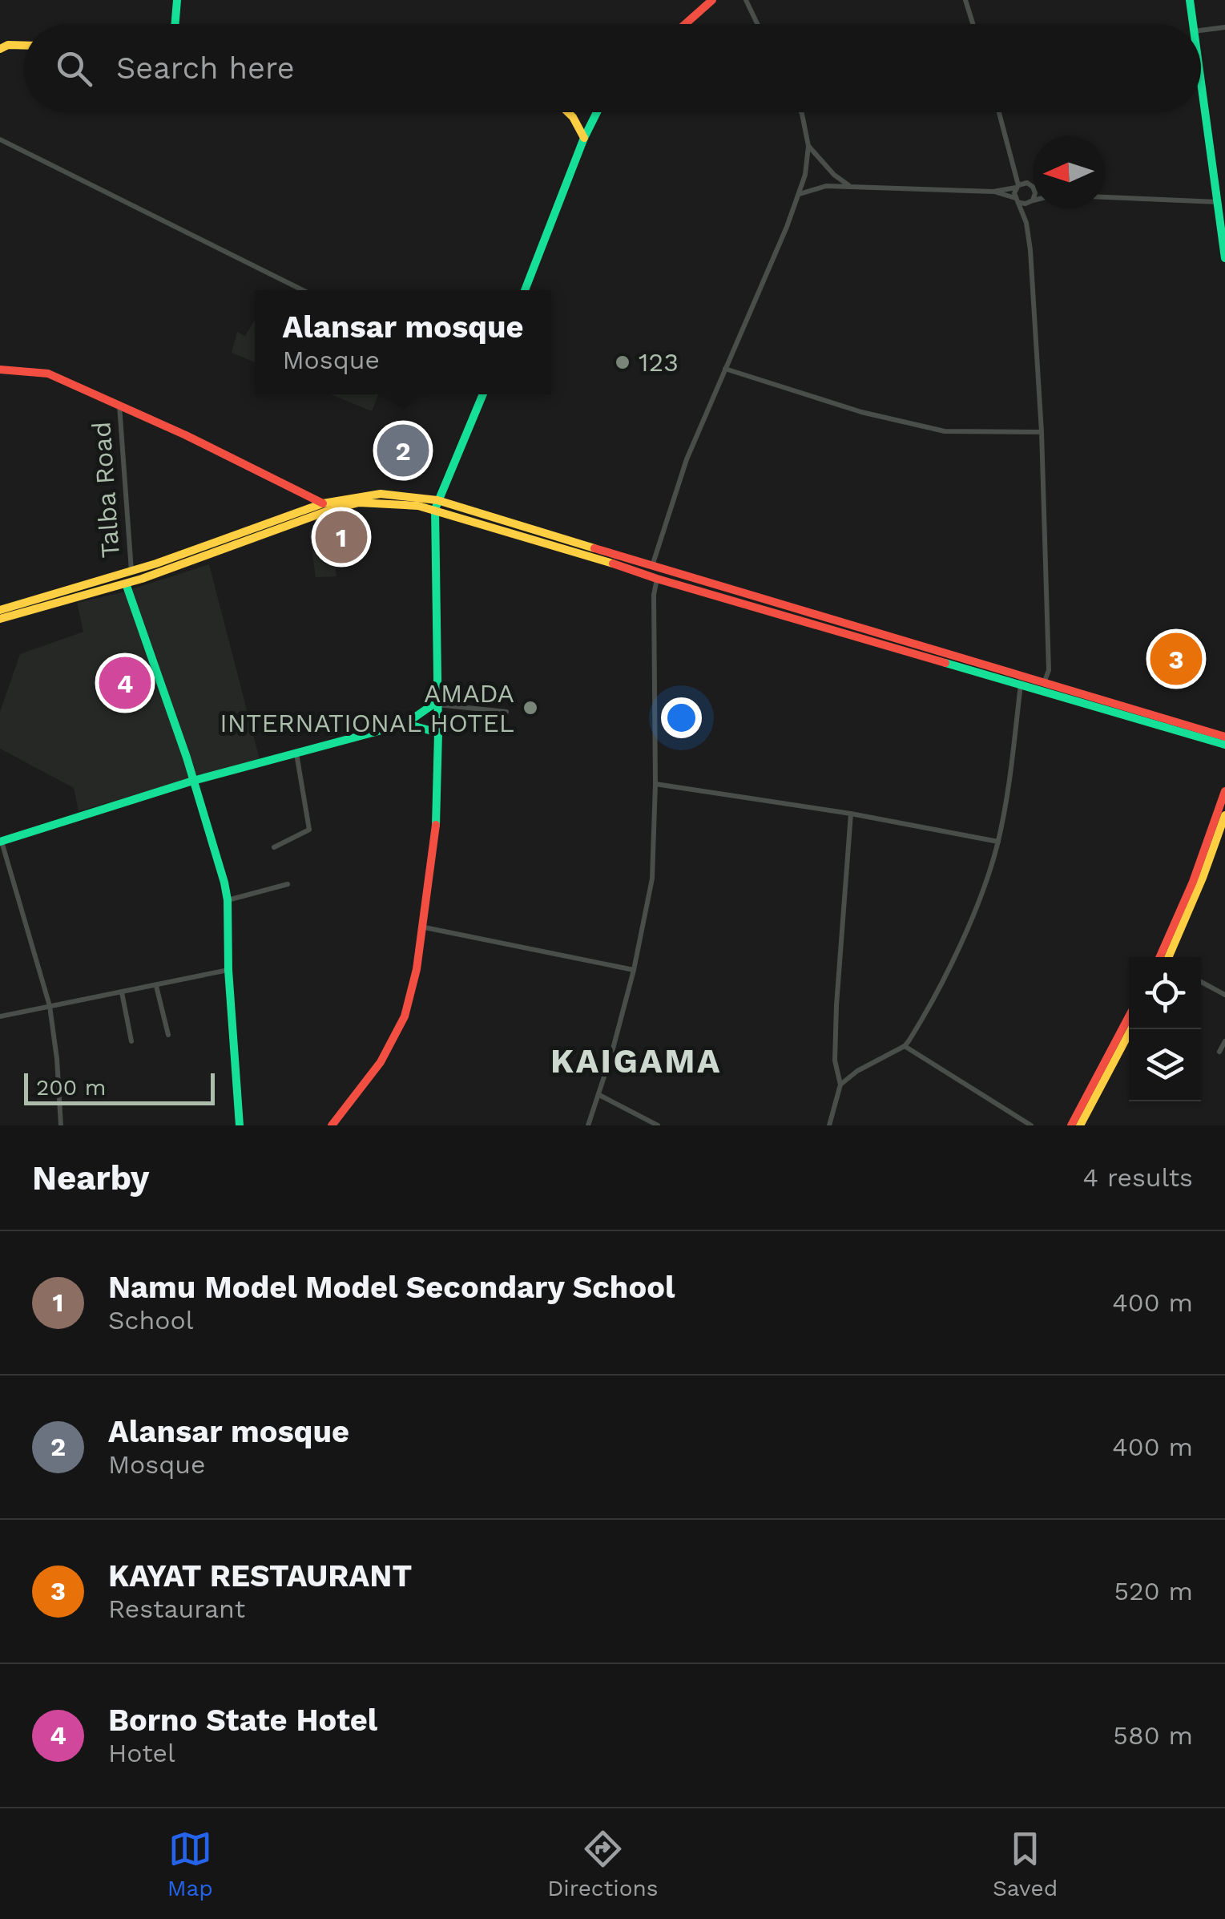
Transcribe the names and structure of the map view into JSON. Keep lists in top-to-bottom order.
{
  "streets": {
    "street": ["Talba Road"]
  },
  "districts": ["KAIGAMA"],
  "places": ["123", "AMADA INTERNATIONAL HOTEL"],
  "scale_bar": "200 m",
  "north": "left",
  "page": {
    "search": "Search here",
    "popup": ["Alansar mosque", "Mosque"],
    "pins": [
      "2",
      "1",
      "3",
      "4"
    ],
    "scale": "200 m",
    "heading": ["Nearby", "4 results"],
    "list": [
      {
        "mark": "1",
        "name": "Namu Model Model Secondary School",
        "note": "School",
        "value": "400 m"
      },
      {
        "mark": "2",
        "name": "Alansar mosque",
        "note": "Mosque",
        "value": "400 m"
      },
      {
        "mark": "3",
        "name": "KAYAT RESTAURANT",
        "note": "Restaurant",
        "value": "520 m"
      },
      {
        "mark": "4",
        "name": "Borno State Hotel",
        "note": "Hotel",
        "value": "580 m"
      }
    ],
    "nav": ["Map", "Directions", "Saved"]
  }
}
